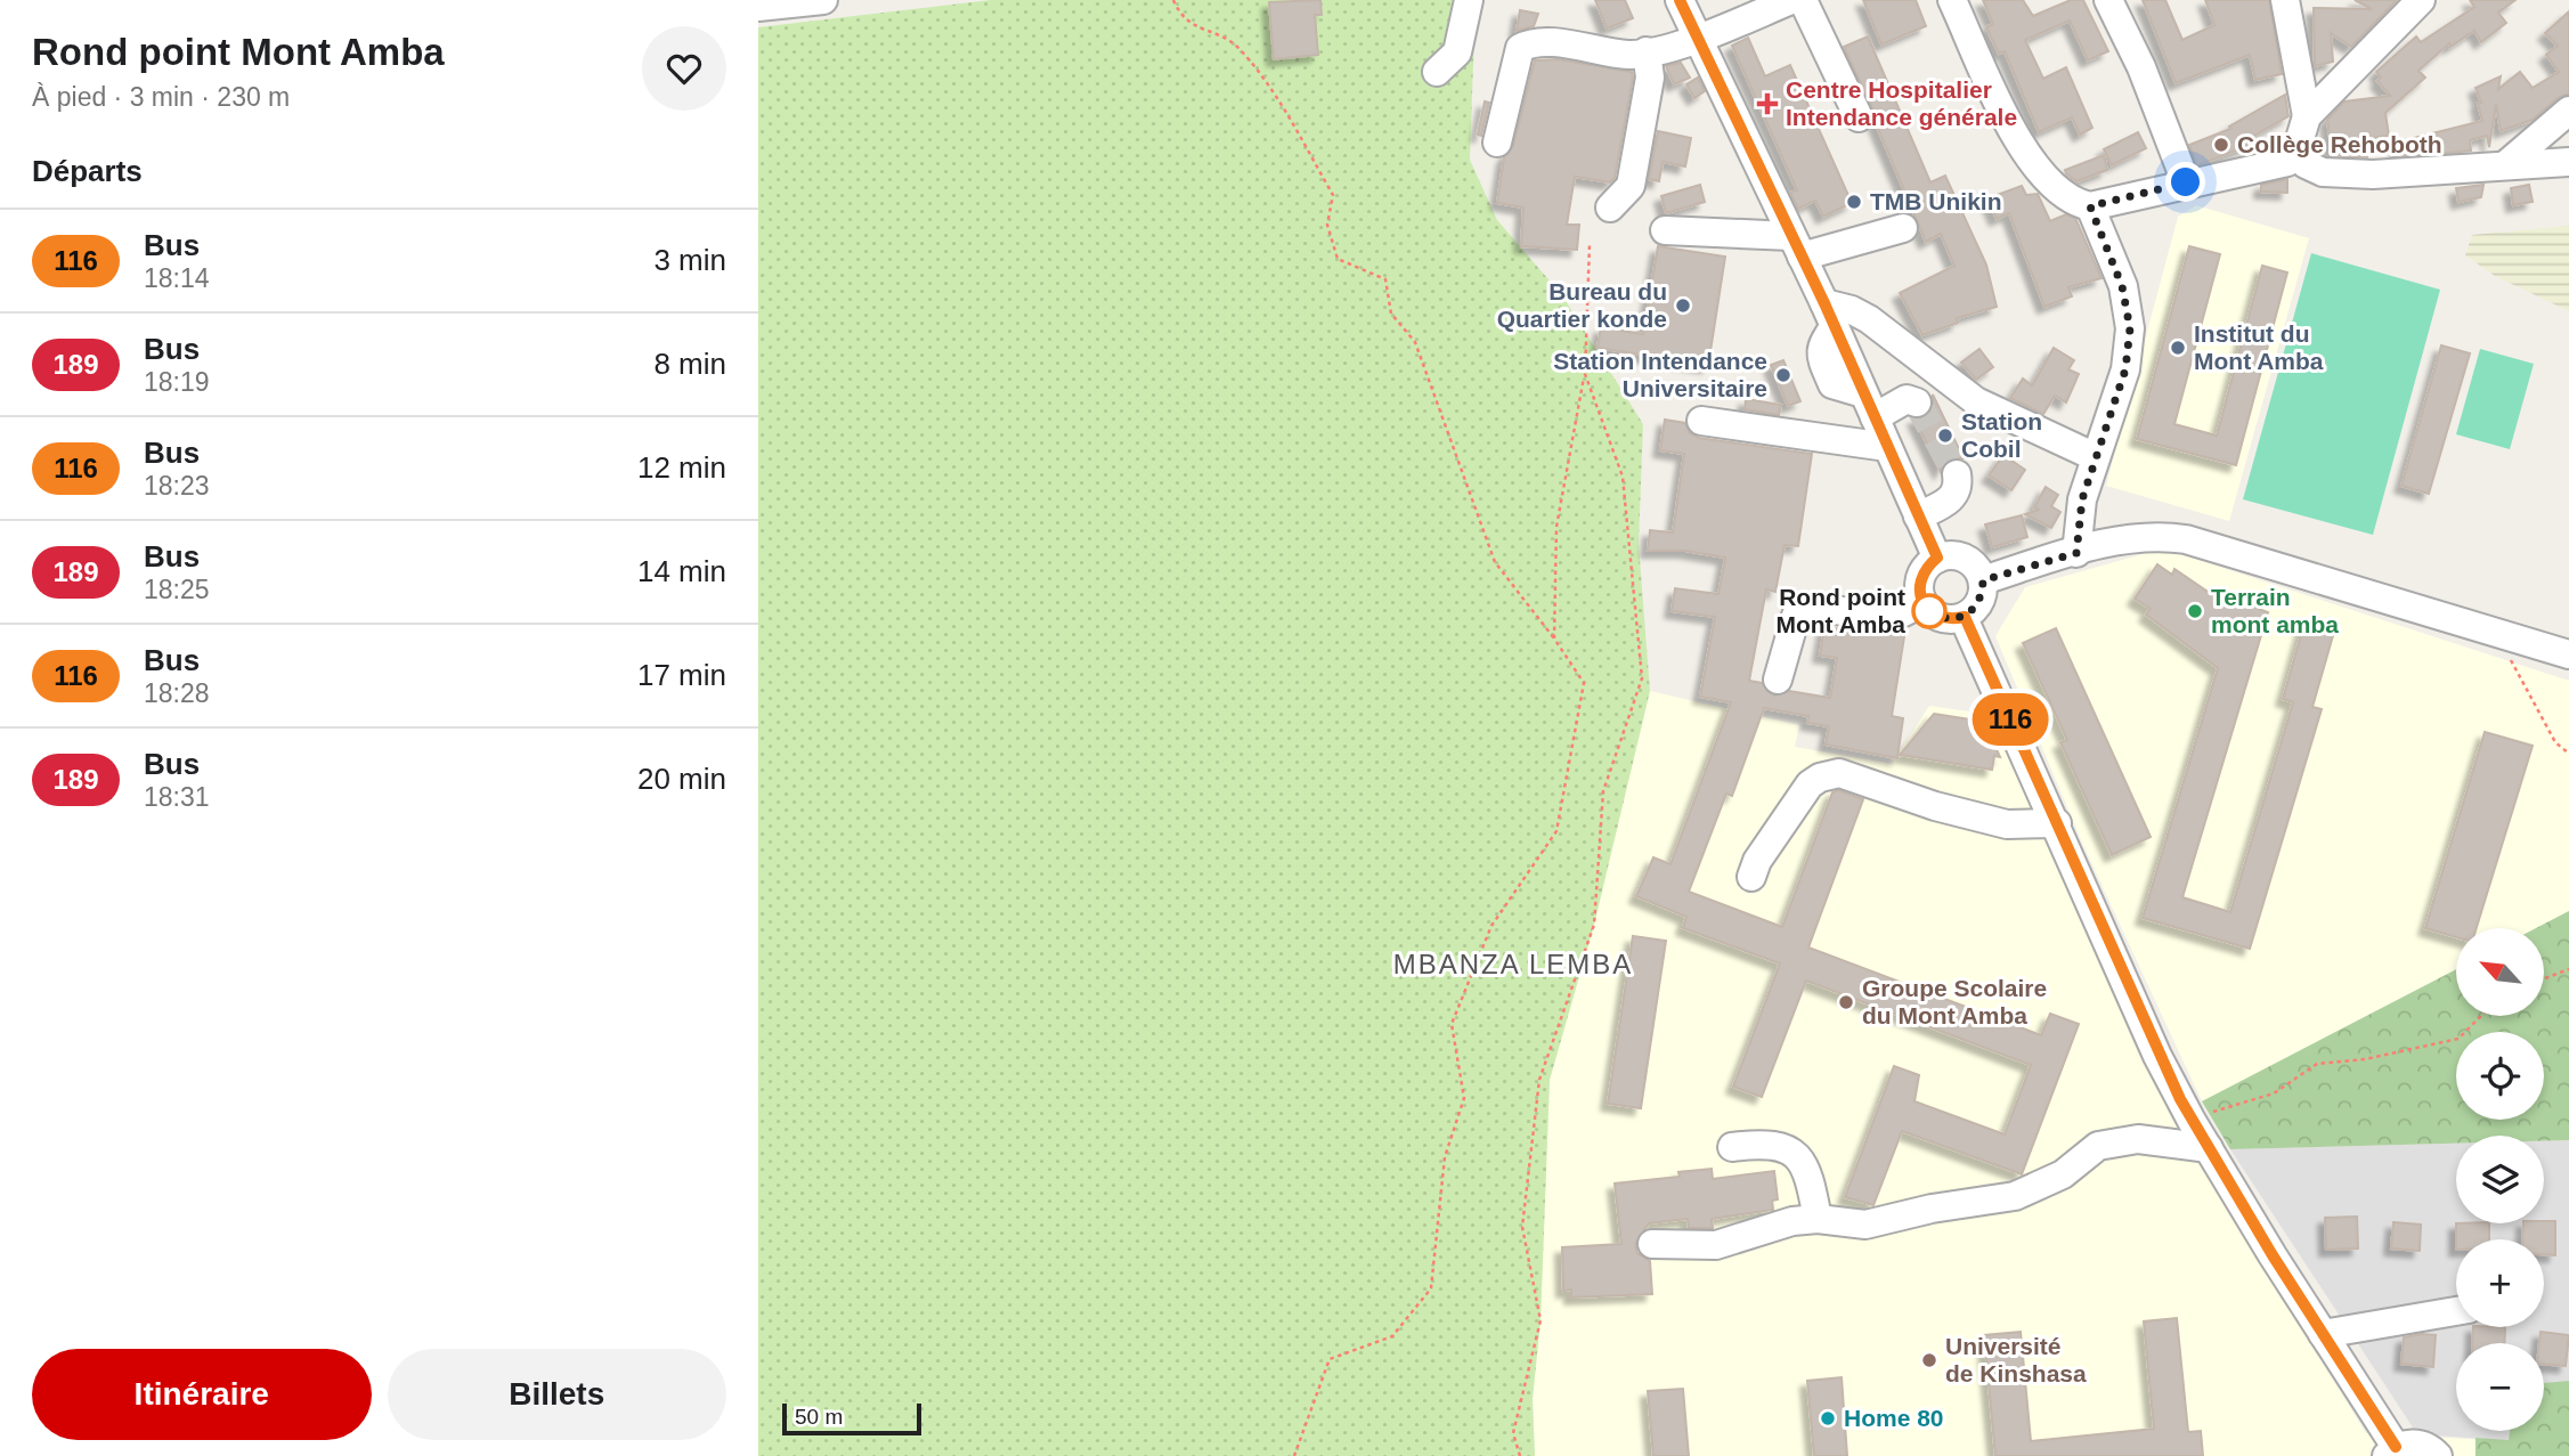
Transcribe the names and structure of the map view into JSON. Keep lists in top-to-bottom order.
{
  "districts": ["MBANZA LEMBA"],
  "places": {
    "health": ["Centre Hospitalier Intendance générale"],
    "other": [
      "Collège Rehoboth",
      "TMB Unikin",
      "Bureau du Quartier konde",
      "Institut du Mont Amba",
      "Station Intendance Universitaire",
      "Station Cobil",
      "Rond point Mont Amba",
      "Terrain mont amba",
      "Groupe Scolaire du Mont Amba",
      "Université de Kinshasa",
      "Home 80"
    ]
  },
  "lines": ["bus line 116"],
  "scale_bar": "50 m",
  "north": "top left",
  "page": {
    "heading": [
      ["Rond point Mont Amba", "À pied · 3 min · 230 m"],
      "Départs"
    ],
    "on_map": "116",
    "list": [
      {
        "mark": "116",
        "name": "Bus",
        "note": "18:14",
        "value": "3 min"
      },
      {
        "mark": "189",
        "name": "Bus",
        "note": "18:19",
        "value": "8 min"
      },
      {
        "mark": "116",
        "name": "Bus",
        "note": "18:23",
        "value": "12 min"
      },
      {
        "mark": "189",
        "name": "Bus",
        "note": "18:25",
        "value": "14 min"
      },
      {
        "mark": "116",
        "name": "Bus",
        "note": "18:28",
        "value": "17 min"
      },
      {
        "mark": "189",
        "name": "Bus",
        "note": "18:31",
        "value": "20 min"
      }
    ],
    "map_buttons": ["+", "−"],
    "buttons": ["Itinéraire", "Billets"],
    "scale": "50 m"
  }
}
